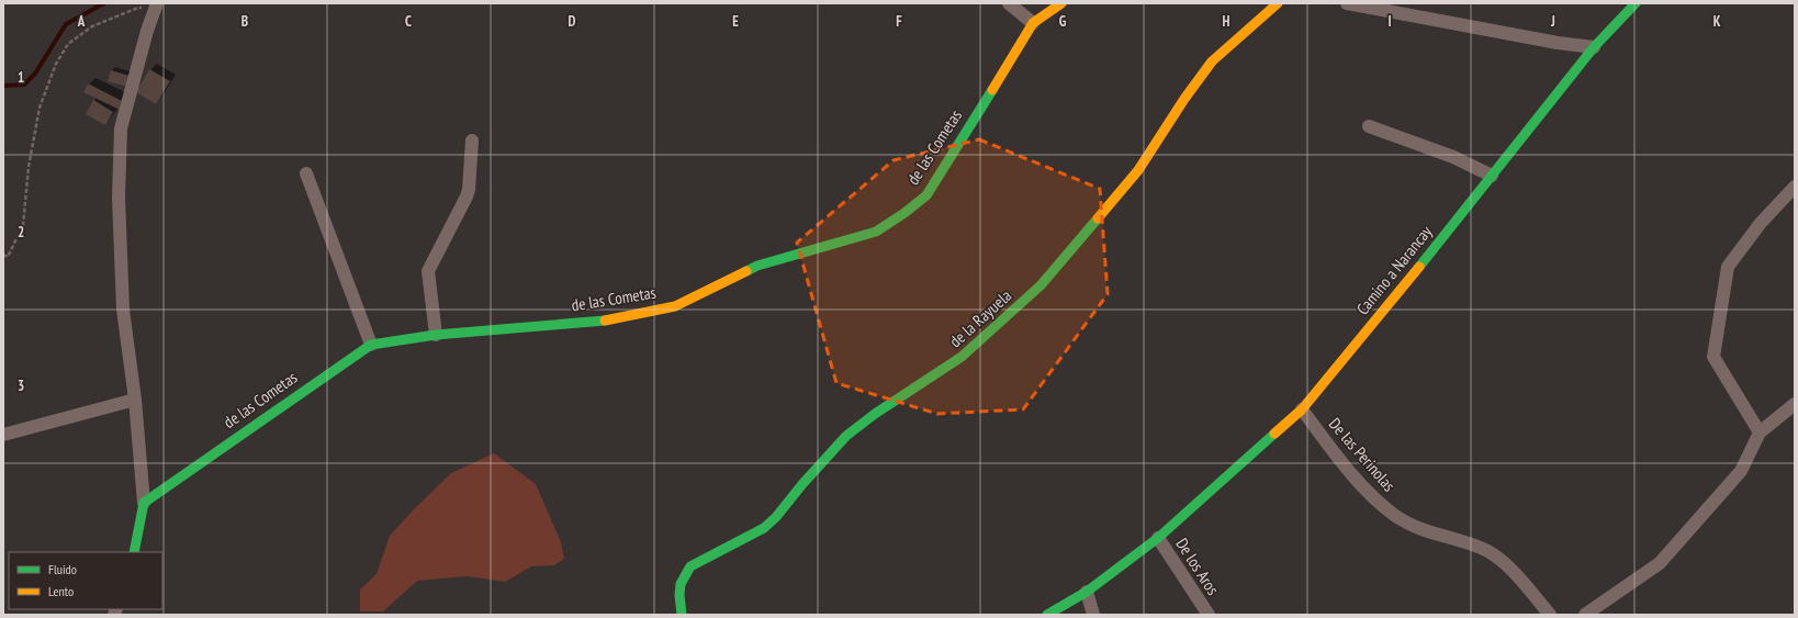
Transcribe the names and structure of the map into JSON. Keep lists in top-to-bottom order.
{
  "streets": {
    "street": [
      "de las Cometas",
      "Camino a Narancay",
      "de la Rayuela",
      "De las Perinolas",
      "De los Aros"
    ]
  },
  "crossings": [
    ["Camino a Narancay", "De las Perinolas"],
    ["Camino a Narancay", "De los Aros"]
  ],
  "legend": ["Fluido", "Lento"],
  "grid": {
    "columns": [
      "A",
      "B",
      "C",
      "D",
      "E",
      "F",
      "G",
      "H",
      "I",
      "J",
      "K"
    ],
    "rows": ["1", "2", "3"]
  }
}
